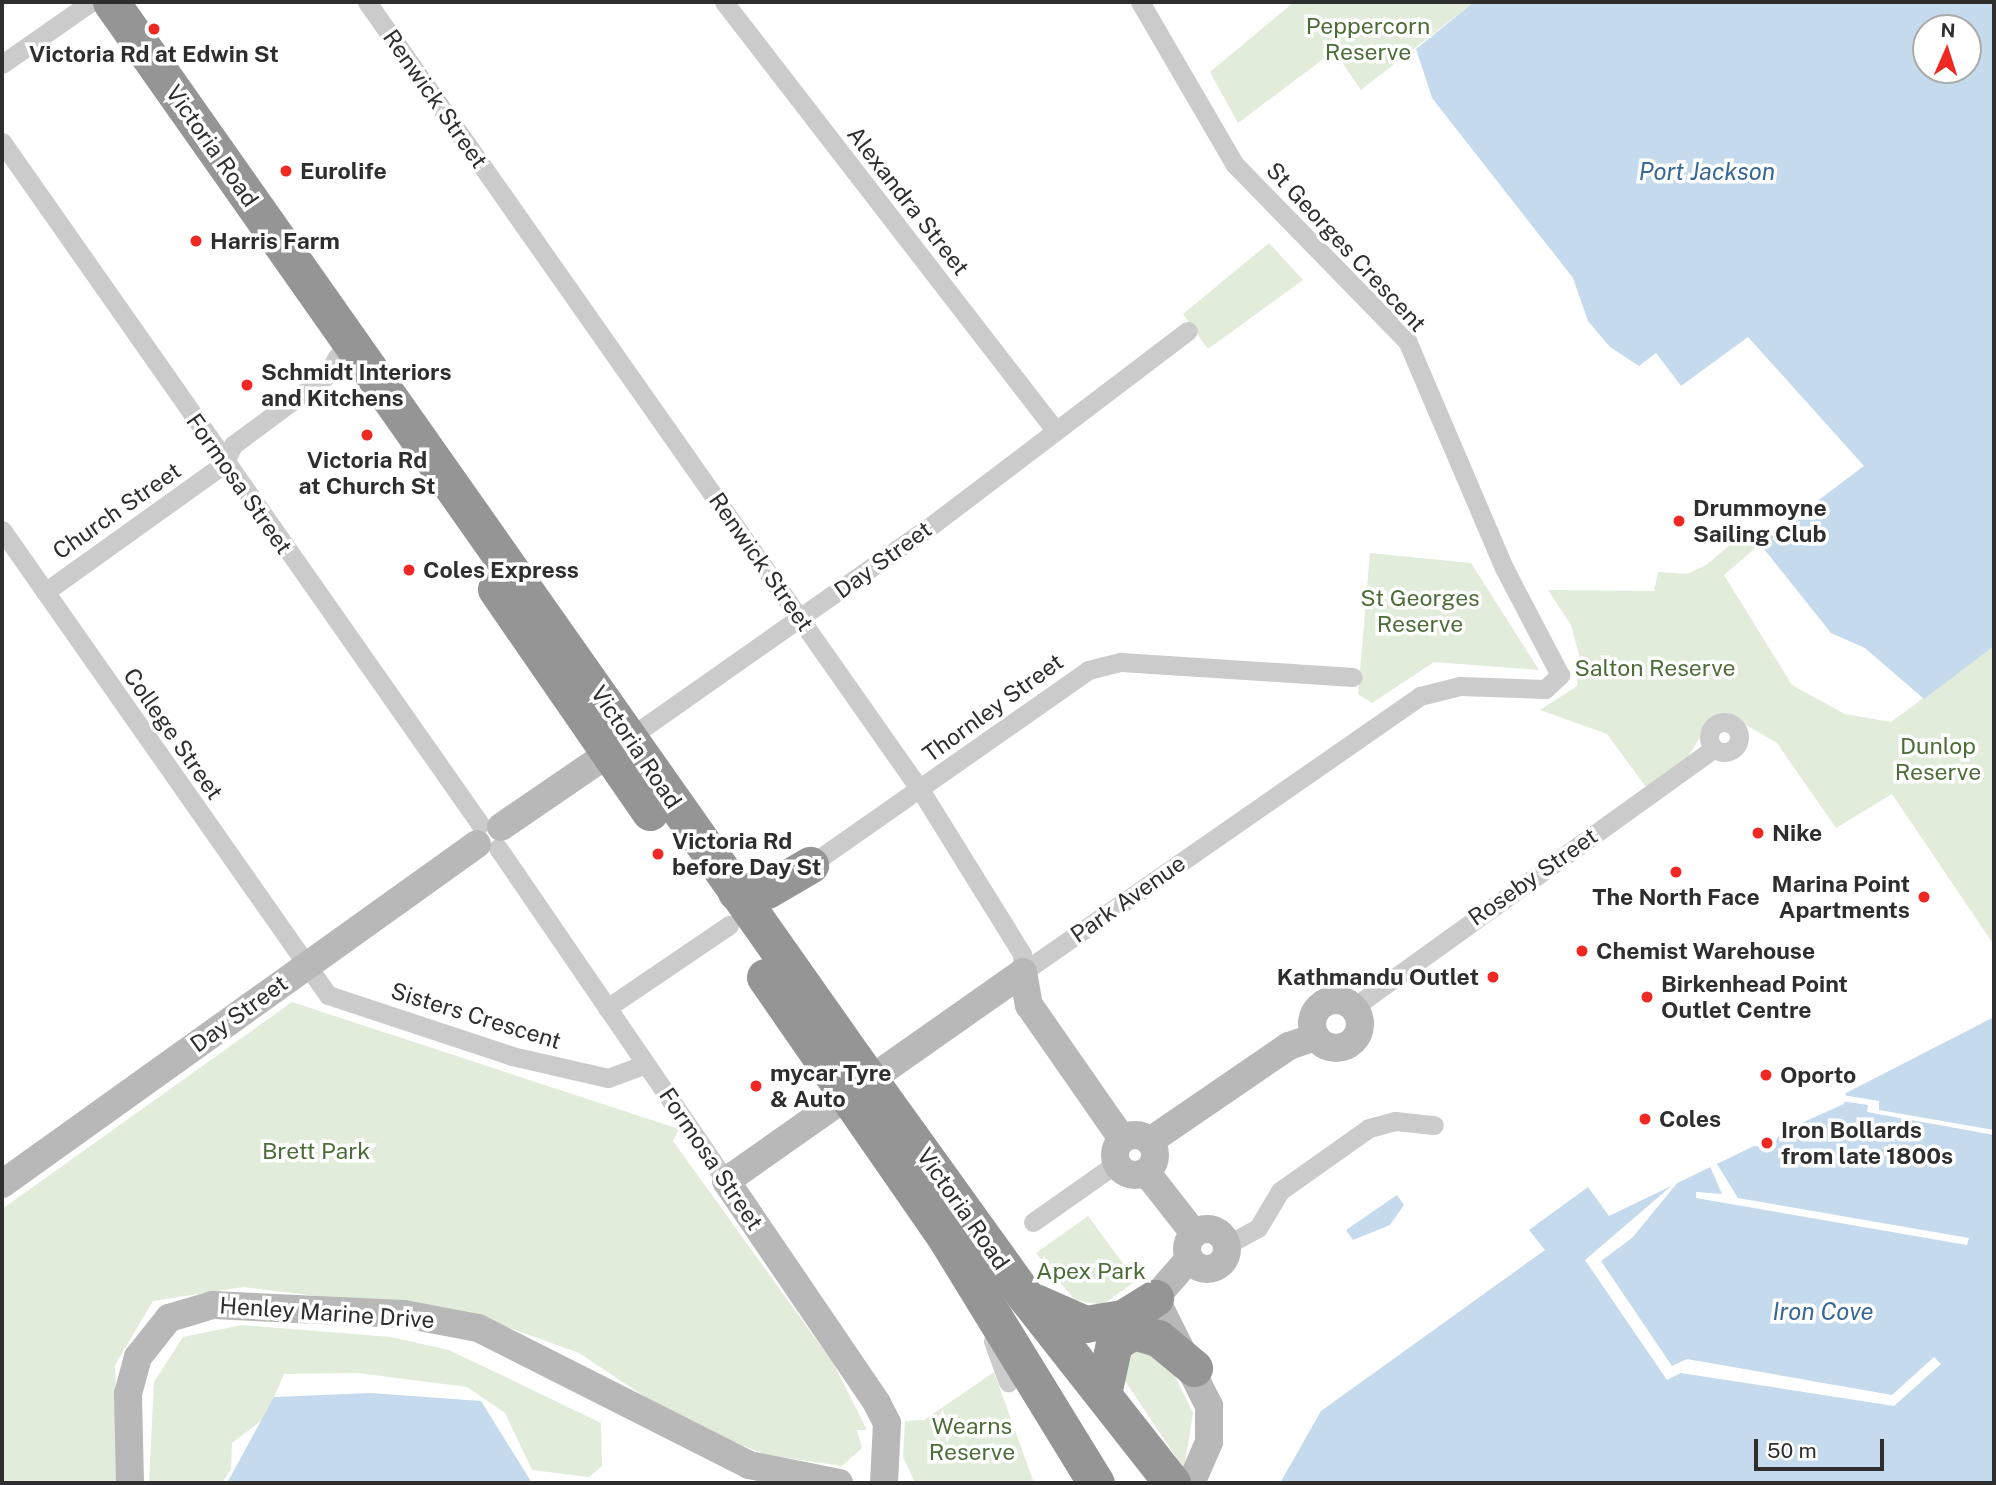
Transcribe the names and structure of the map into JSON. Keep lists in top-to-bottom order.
{
  "streets": {
    "highway": ["Victoria Road"],
    "street": [
      "Renwick Street",
      "Alexandra Street",
      "St Georges Crescent",
      "Formosa Street",
      "Church Street",
      "Day Street",
      "Thornley Street",
      "College Street",
      "Roseby Street",
      "Park Avenue",
      "Sisters Crescent",
      "Henley Marine Drive"
    ]
  },
  "crossings": [
    ["Renwick Street", "Day Street"],
    ["Renwick Street", "Thornley Street"],
    ["Renwick Street", "Park Avenue"],
    ["Victoria Road", "Church Street"],
    ["Victoria Road", "Day Street"],
    ["Victoria Road", "Park Avenue"],
    ["Alexandra Street", "Day Street"],
    ["St Georges Crescent", "Park Avenue"],
    ["Formosa Street", "Church Street"],
    ["Formosa Street", "Day Street"],
    ["Formosa Street", "Park Avenue"],
    ["Formosa Street", "Sisters Crescent"],
    ["Church Street", "College Street"],
    ["Day Street", "College Street"],
    ["Day Street", "Sisters Crescent"],
    ["College Street", "Sisters Crescent"]
  ],
  "water": ["Port Jackson", "Iron Cove"],
  "parks": [
    "Peppercorn Reserve",
    "St Georges Reserve",
    "Salton Reserve",
    "Dunlop Reserve",
    "Brett Park",
    "Apex Park",
    "Wearns Reserve"
  ],
  "places": [
    "Victoria Rd at Edwin St",
    "Eurolife",
    "Harris Farm",
    "Schmidt Interiors and Kitchens",
    "Victoria Rd at Church St",
    "Drummoyne Sailing Club",
    "Coles Express",
    "Nike",
    "Victoria Rd before Day St",
    "The North Face",
    "Marina Point Apartments",
    "Chemist Warehouse",
    "Kathmandu Outlet",
    "Birkenhead Point Outlet Centre",
    "Oporto",
    "mycar Tyre & Auto",
    "Coles",
    "Iron Bollards from late 1800s"
  ],
  "scale_bar": "50 m",
  "north": "top"
}
